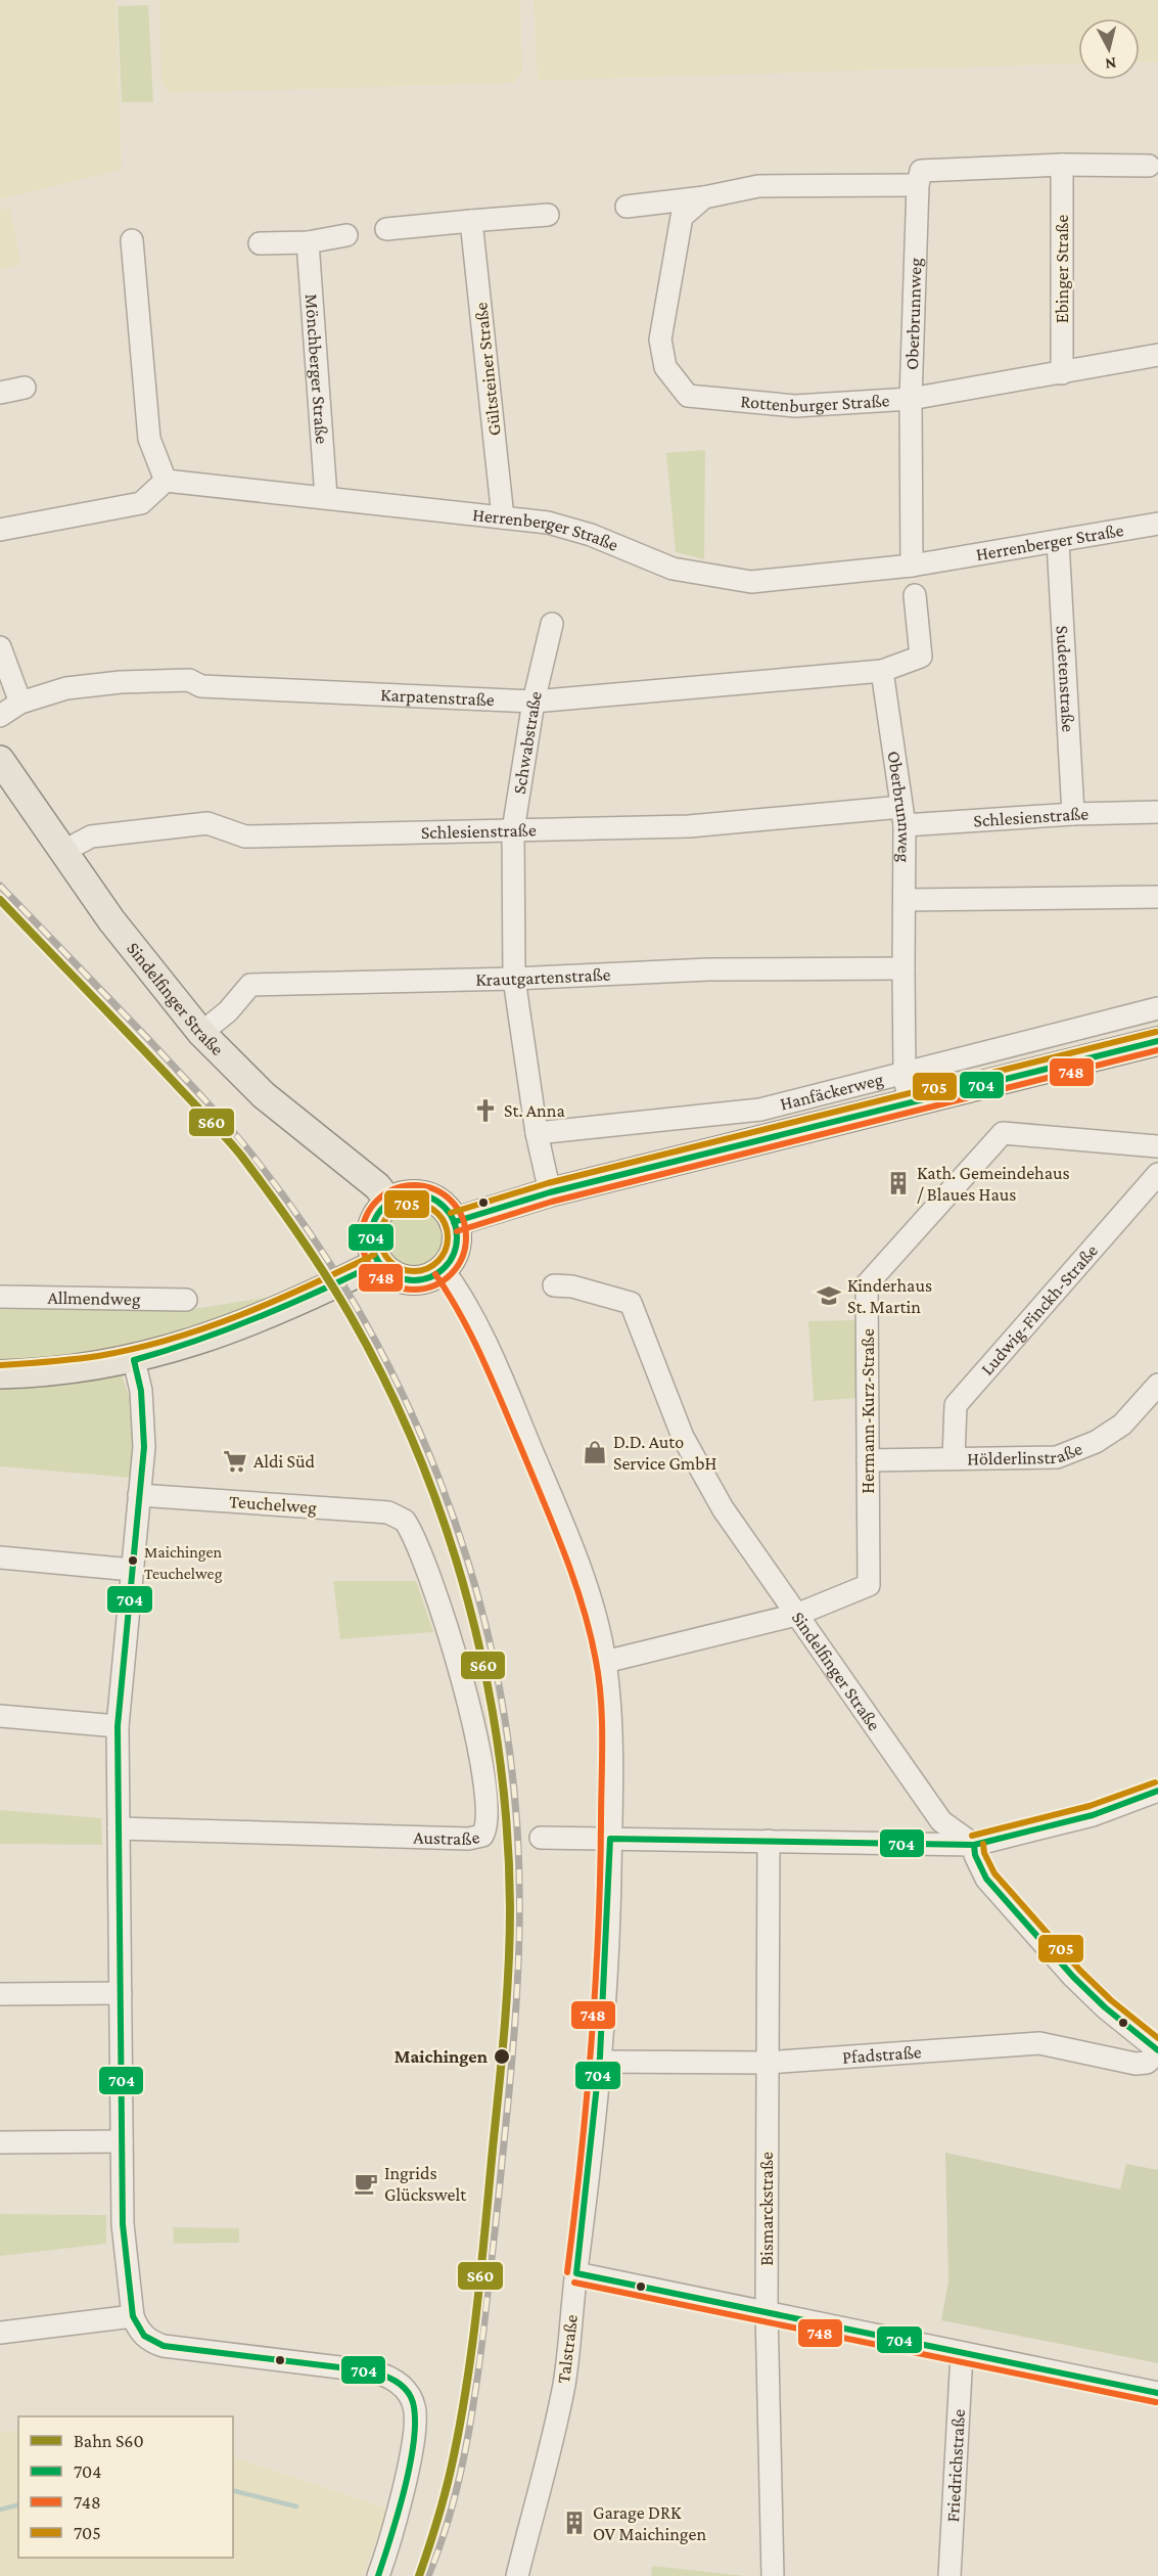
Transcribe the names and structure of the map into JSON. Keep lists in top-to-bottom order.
{
  "streets": {
    "main road": ["Sindelfinger Straße"],
    "street": [
      "Ebinger Straße",
      "Oberbrunnweg",
      "Mönchberger Straße",
      "Gültsteiner Straße",
      "Rottenburger Straße",
      "Herrenberger Straße",
      "Sudetenstraße",
      "Karpatenstraße",
      "Schwabstraße",
      "Schlesienstraße",
      "Krautgartenstraße",
      "Hanfäckerweg",
      "Allmendweg",
      "Ludwig-Finckh-Straße",
      "Hermann-Kurz-Straße",
      "Hölderlinstraße",
      "Teuchelweg",
      "Austraße",
      "Pfadstraße",
      "Bismarckstraße",
      "Talstraße",
      "Friedrichstraße"
    ]
  },
  "crossings": [
    ["Ebinger Straße", "Rottenburger Straße"],
    ["Oberbrunnweg", "Rottenburger Straße"],
    ["Oberbrunnweg", "Herrenberger Straße"],
    ["Oberbrunnweg", "Karpatenstraße"],
    ["Oberbrunnweg", "Schlesienstraße"],
    ["Oberbrunnweg", "Krautgartenstraße"],
    ["Oberbrunnweg", "Hanfäckerweg"],
    ["Mönchberger Straße", "Herrenberger Straße"],
    ["Gültsteiner Straße", "Herrenberger Straße"],
    ["Herrenberger Straße", "Sudetenstraße"],
    ["Sudetenstraße", "Schlesienstraße"],
    ["Karpatenstraße", "Schwabstraße"],
    ["Schwabstraße", "Schlesienstraße"],
    ["Schwabstraße", "Krautgartenstraße"],
    ["Schwabstraße", "Hanfäckerweg"],
    ["Schlesienstraße", "Sindelfinger Straße"],
    ["Krautgartenstraße", "Sindelfinger Straße"],
    ["Sindelfinger Straße", "Hermann-Kurz-Straße"],
    ["Sindelfinger Straße", "Talstraße"],
    ["Ludwig-Finckh-Straße", "Hölderlinstraße"],
    ["Hermann-Kurz-Straße", "Hölderlinstraße"],
    ["Hermann-Kurz-Straße", "Talstraße"],
    ["Teuchelweg", "Austraße"],
    ["Pfadstraße", "Bismarckstraße"],
    ["Pfadstraße", "Talstraße"]
  ],
  "places": {
    "church": ["St. Anna"],
    "building": ["Kath. Gemeindehaus / Blaues Haus", "Garage DRK OV Maichingen"],
    "school or university": ["Kinderhaus St. Martin"],
    "shop": ["D.D. Auto Service GmbH"],
    "supermarket": ["Aldi Süd"],
    "other": ["Maichingen Teuchelweg", "Maichingen"],
    "cafe": ["Ingrids Glückswelt"]
  },
  "lines": [
    "rail line S60",
    "transit line 705",
    "transit line 704",
    "transit line 748"
  ],
  "legend": [
    "Bahn S60",
    "704",
    "748",
    "705"
  ],
  "north": "bottom"
}
